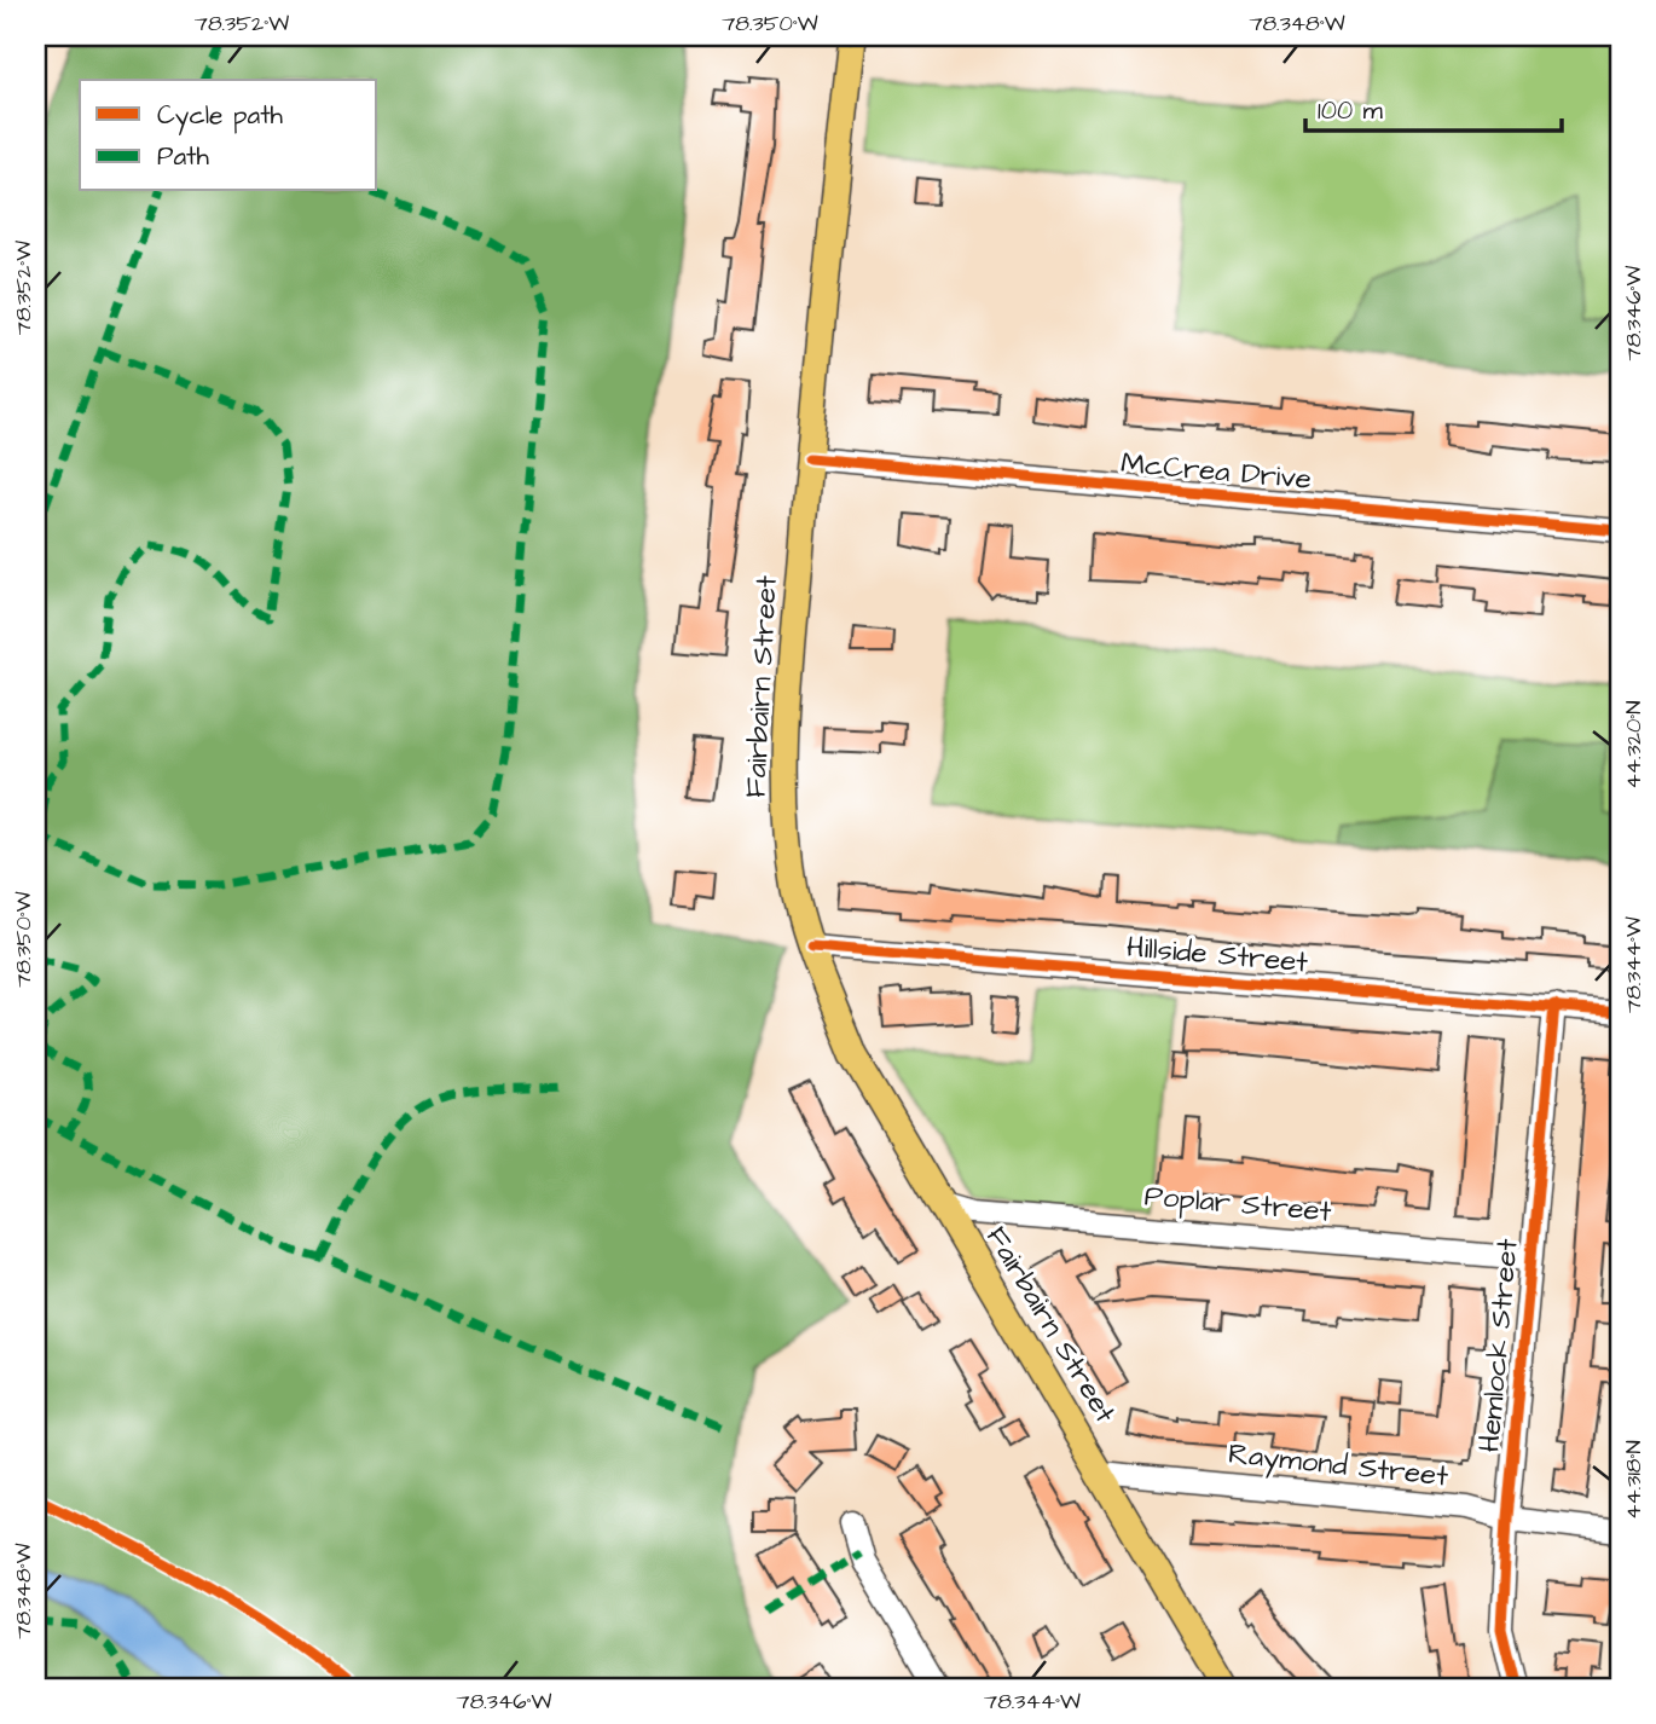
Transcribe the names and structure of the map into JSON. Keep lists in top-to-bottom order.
{
  "streets": {
    "main road": ["Fairbairn Street"],
    "street": [
      "McCrea Drive",
      "Hillside Street",
      "Poplar Street",
      "Hemlock Street",
      "Raymond Street"
    ]
  },
  "crossings": [
    ["McCrea Drive", "Fairbairn Street"],
    ["Fairbairn Street", "Hillside Street"],
    ["Fairbairn Street", "Poplar Street"],
    ["Fairbairn Street", "Raymond Street"],
    ["Hillside Street", "Hemlock Street"],
    ["Poplar Street", "Hemlock Street"],
    ["Hemlock Street", "Raymond Street"]
  ],
  "legend": ["Cycle path", "Path"],
  "scale_bar": "100 m",
  "coordinates": [
    "78.352°W",
    "78.350°W",
    "78.348°W",
    "78.346°W",
    "44.320°N",
    "78.344°W",
    "44.318°N"
  ]
}
